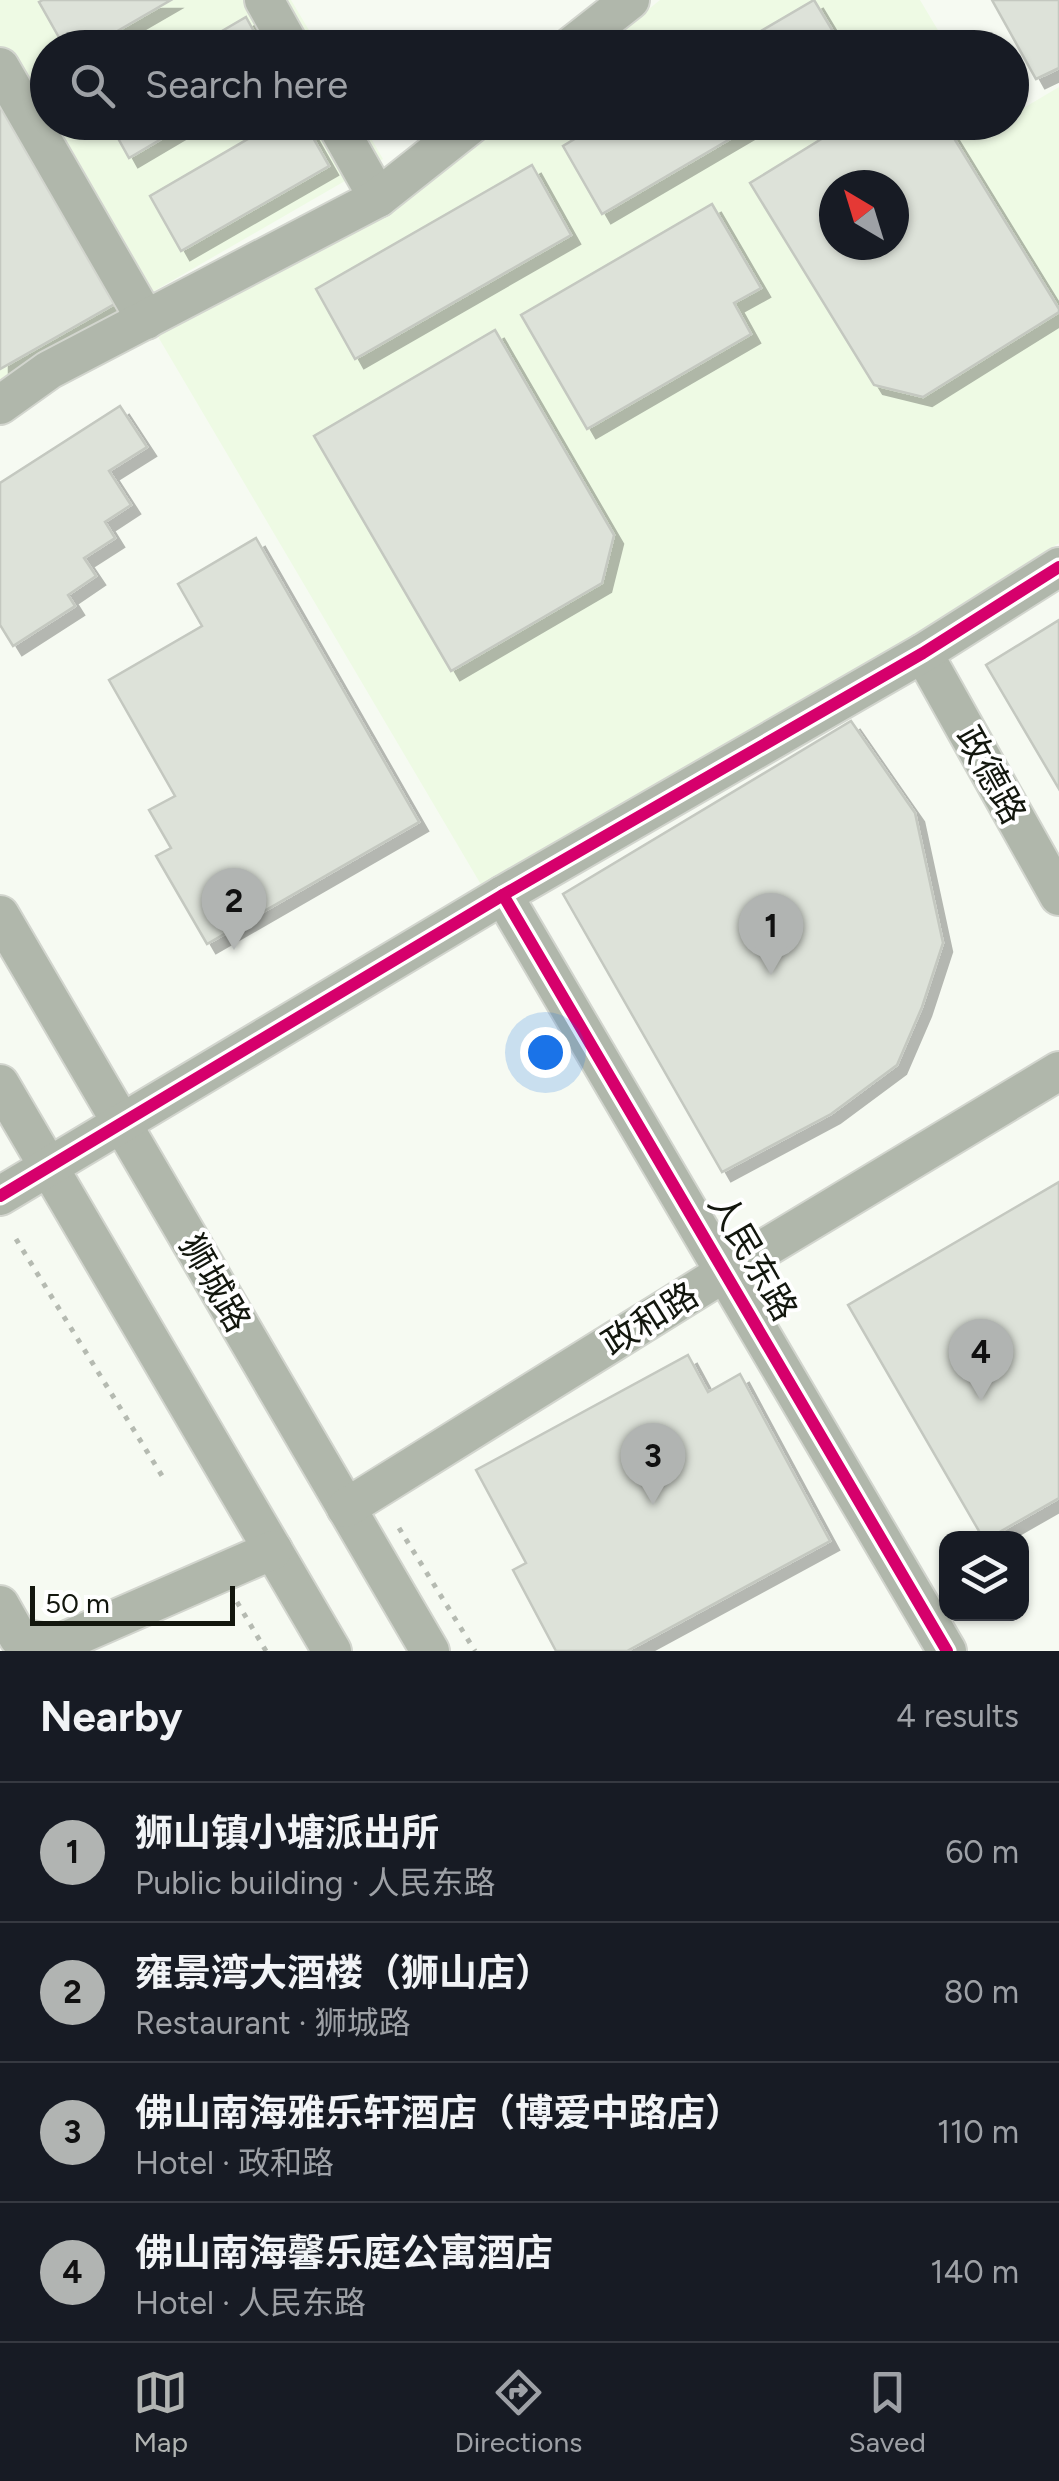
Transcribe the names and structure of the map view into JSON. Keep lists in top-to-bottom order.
{
  "streets": {
    "street": [
      "政德路",
      "人民东路",
      "狮城路",
      "政和路"
    ]
  },
  "crossings": [
    ["人民东路", "政和路"],
    ["狮城路", "政和路"]
  ],
  "scale_bar": "50 m",
  "north": "top left",
  "page": {
    "search": "Search here",
    "pins": [
      "2",
      "1",
      "4",
      "3"
    ],
    "scale": "50 m",
    "heading": ["Nearby", "4 results"],
    "list": [
      {
        "mark": "1",
        "name": "狮山镇小塘派出所",
        "note": "Public building · 人民东路",
        "value": "60 m"
      },
      {
        "mark": "2",
        "name": "雍景湾大酒楼（狮山店）",
        "note": "Restaurant · 狮城路",
        "value": "80 m"
      },
      {
        "mark": "3",
        "name": "佛山南海雅乐轩酒店（博爱中路店）",
        "note": "Hotel · 政和路",
        "value": "110 m"
      },
      {
        "mark": "4",
        "name": "佛山南海馨乐庭公寓酒店",
        "note": "Hotel · 人民东路",
        "value": "140 m"
      }
    ],
    "nav": ["Map", "Directions", "Saved"]
  }
}
